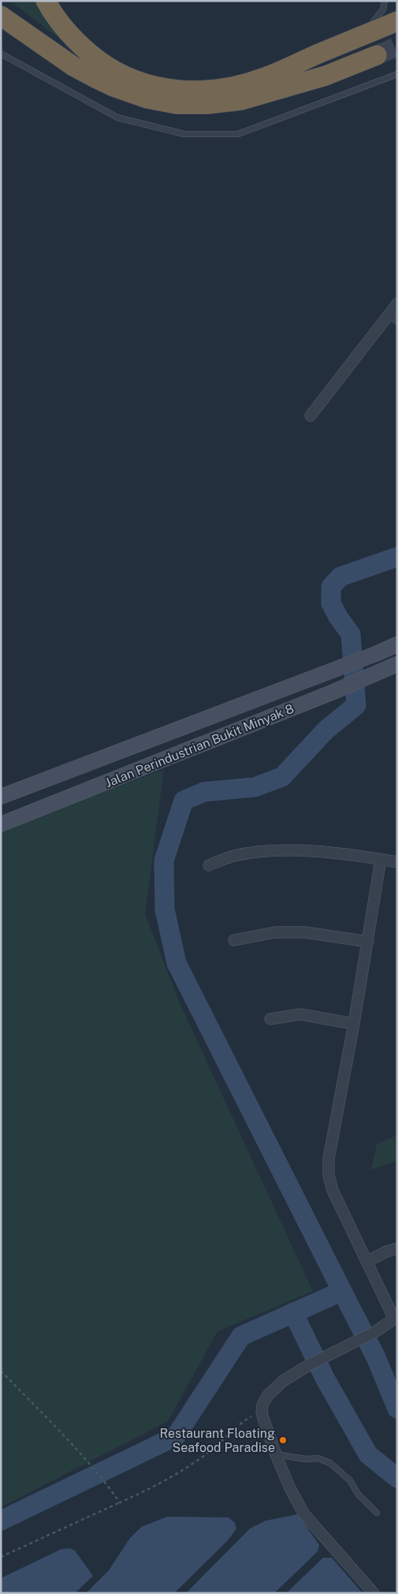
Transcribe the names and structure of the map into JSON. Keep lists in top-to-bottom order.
{
  "streets": {
    "street": ["Jalan Perindustrian Bukit Minyak 8"]
  },
  "places": ["Restaurant Floating Seafood Paradise"]
}
